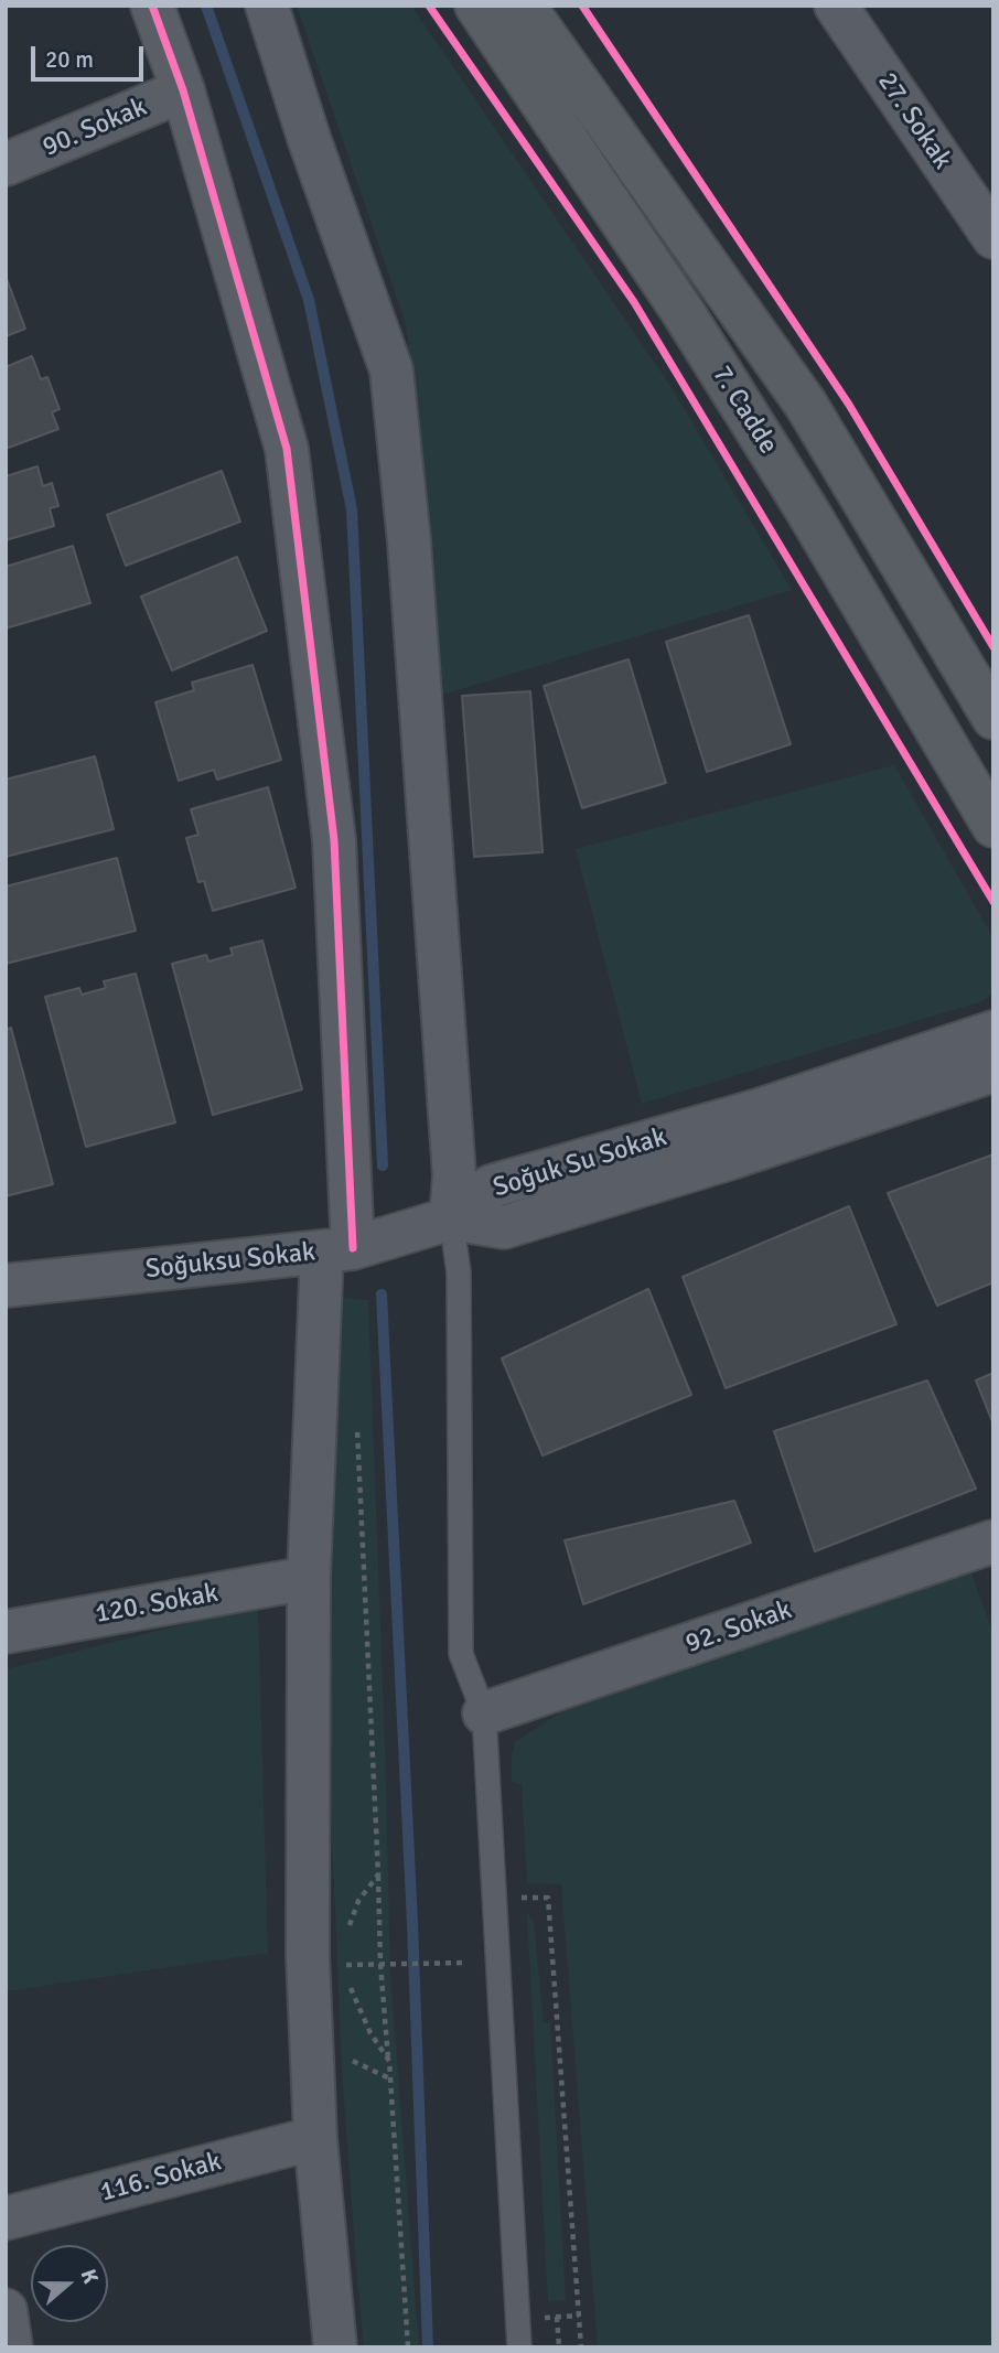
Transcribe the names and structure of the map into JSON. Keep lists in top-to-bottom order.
{
  "streets": {
    "main road": ["7. Cadde"],
    "street": [
      "27. Sokak",
      "90. Sokak",
      "Soğuk Su Sokak",
      "Soğuksu Sokak",
      "120. Sokak",
      "92. Sokak",
      "116. Sokak"
    ]
  },
  "crossings": [
    ["Soğuk Su Sokak", "Soğuksu Sokak"]
  ],
  "scale_bar": "20 m",
  "north": "right"
}
